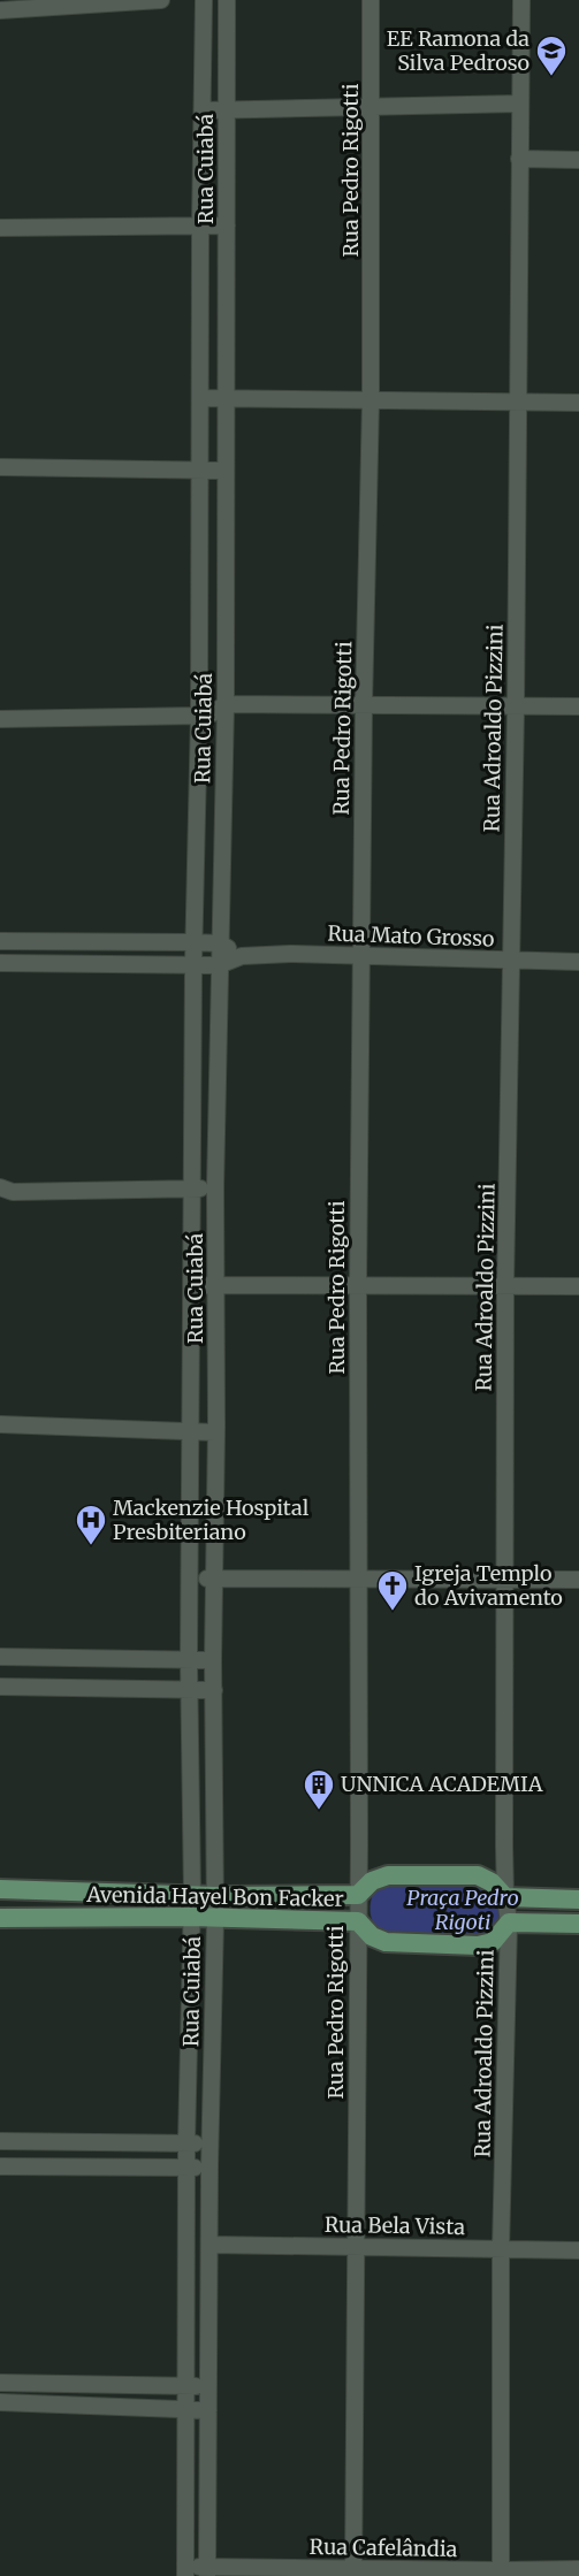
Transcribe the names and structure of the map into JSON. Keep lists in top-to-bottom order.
{
  "streets": {
    "main road": ["Avenida Hayel Bon Facker"],
    "street": [
      "Rua Cuiabá",
      "Rua Pedro Rigotti",
      "Rua Adroaldo Pizzini",
      "Rua Mato Grosso",
      "Rua Bela Vista",
      "Rua Cafelândia"
    ]
  },
  "crossings": [
    ["Rua Cuiabá", "Rua Mato Grosso"],
    ["Rua Cuiabá", "Avenida Hayel Bon Facker"],
    ["Rua Cuiabá", "Rua Bela Vista"],
    ["Rua Cuiabá", "Rua Cafelândia"],
    ["Rua Pedro Rigotti", "Rua Mato Grosso"],
    ["Rua Pedro Rigotti", "Avenida Hayel Bon Facker"],
    ["Rua Pedro Rigotti", "Rua Bela Vista"],
    ["Rua Pedro Rigotti", "Rua Cafelândia"],
    ["Rua Adroaldo Pizzini", "Rua Mato Grosso"],
    ["Rua Adroaldo Pizzini", "Avenida Hayel Bon Facker"],
    ["Rua Adroaldo Pizzini", "Rua Bela Vista"],
    ["Rua Adroaldo Pizzini", "Rua Cafelândia"]
  ],
  "parks": ["Praça Pedro Rigoti"],
  "places": {
    "school or university": ["EE Ramona da Silva Pedroso"],
    "hospital": ["Mackenzie Hospital Presbiteriano"],
    "church": ["Igreja Templo do Avivamento"],
    "building": ["UNNICA ACADEMIA"]
  }
}
